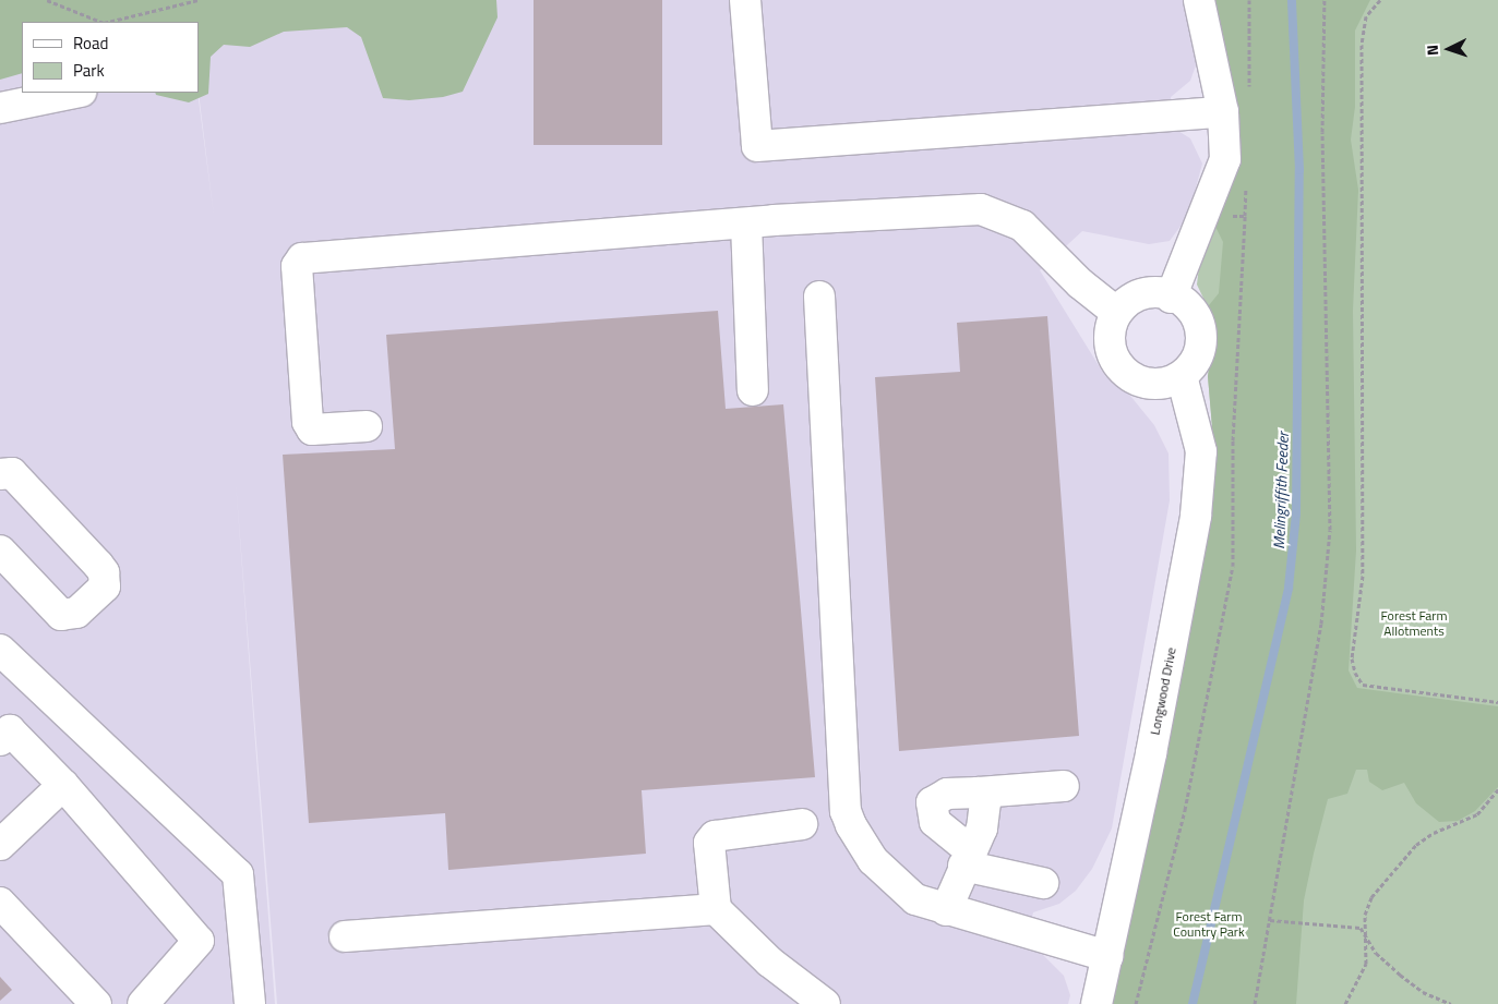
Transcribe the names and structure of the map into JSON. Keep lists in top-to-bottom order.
{
  "streets": {
    "street": ["Longwood Drive"]
  },
  "water": ["Melingriffith Feeder"],
  "parks": ["Forest Farm Allotments", "Forest Farm Country Park"],
  "legend": ["Road", "Park"],
  "north": "left"
}
